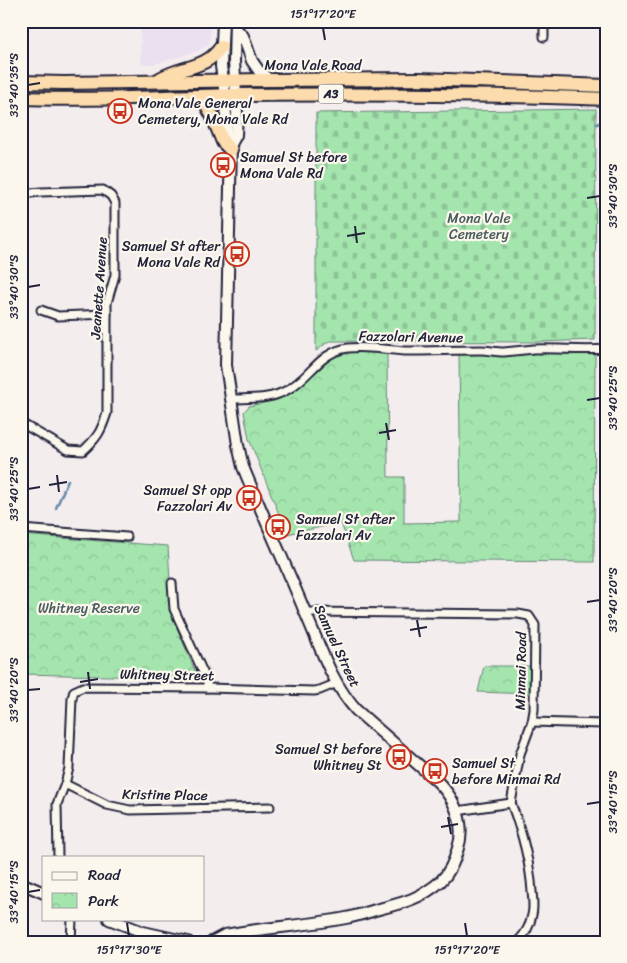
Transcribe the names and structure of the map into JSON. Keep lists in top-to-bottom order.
{
  "streets": {
    "highway": ["Mona Vale Road", "A3"],
    "street": [
      "Jeanette Avenue",
      "Fazzolari Avenue",
      "Samuel Street",
      "Minmai Road",
      "Whitney Street",
      "Kristine Place"
    ]
  },
  "crossings": [
    ["Mona Vale Road", "Samuel Street"],
    ["Fazzolari Avenue", "Samuel Street"],
    ["Samuel Street", "Minmai Road"],
    ["Samuel Street", "Whitney Street"],
    ["Whitney Street", "Kristine Place"]
  ],
  "parks": ["Mona Vale Cemetery", "Whitney Reserve"],
  "places": {
    "bus stop": [
      "Mona Vale General Cemetery, Mona Vale Rd",
      "Samuel St before Mona Vale Rd",
      "Samuel St after Mona Vale Rd",
      "Samuel St opp Fazzolari Av",
      "Samuel St after Fazzolari Av",
      "Samuel St before Whitney St",
      "Samuel St before Minmai Rd"
    ]
  },
  "legend": ["Road", "Park"],
  "coordinates": [
    "151°17'20\"E",
    "33°40'35\"S",
    "33°40'30\"S",
    "33°40'25\"S",
    "33°40'20\"S",
    "33°40'15\"S",
    "151°17'30\"E"
  ]
}
